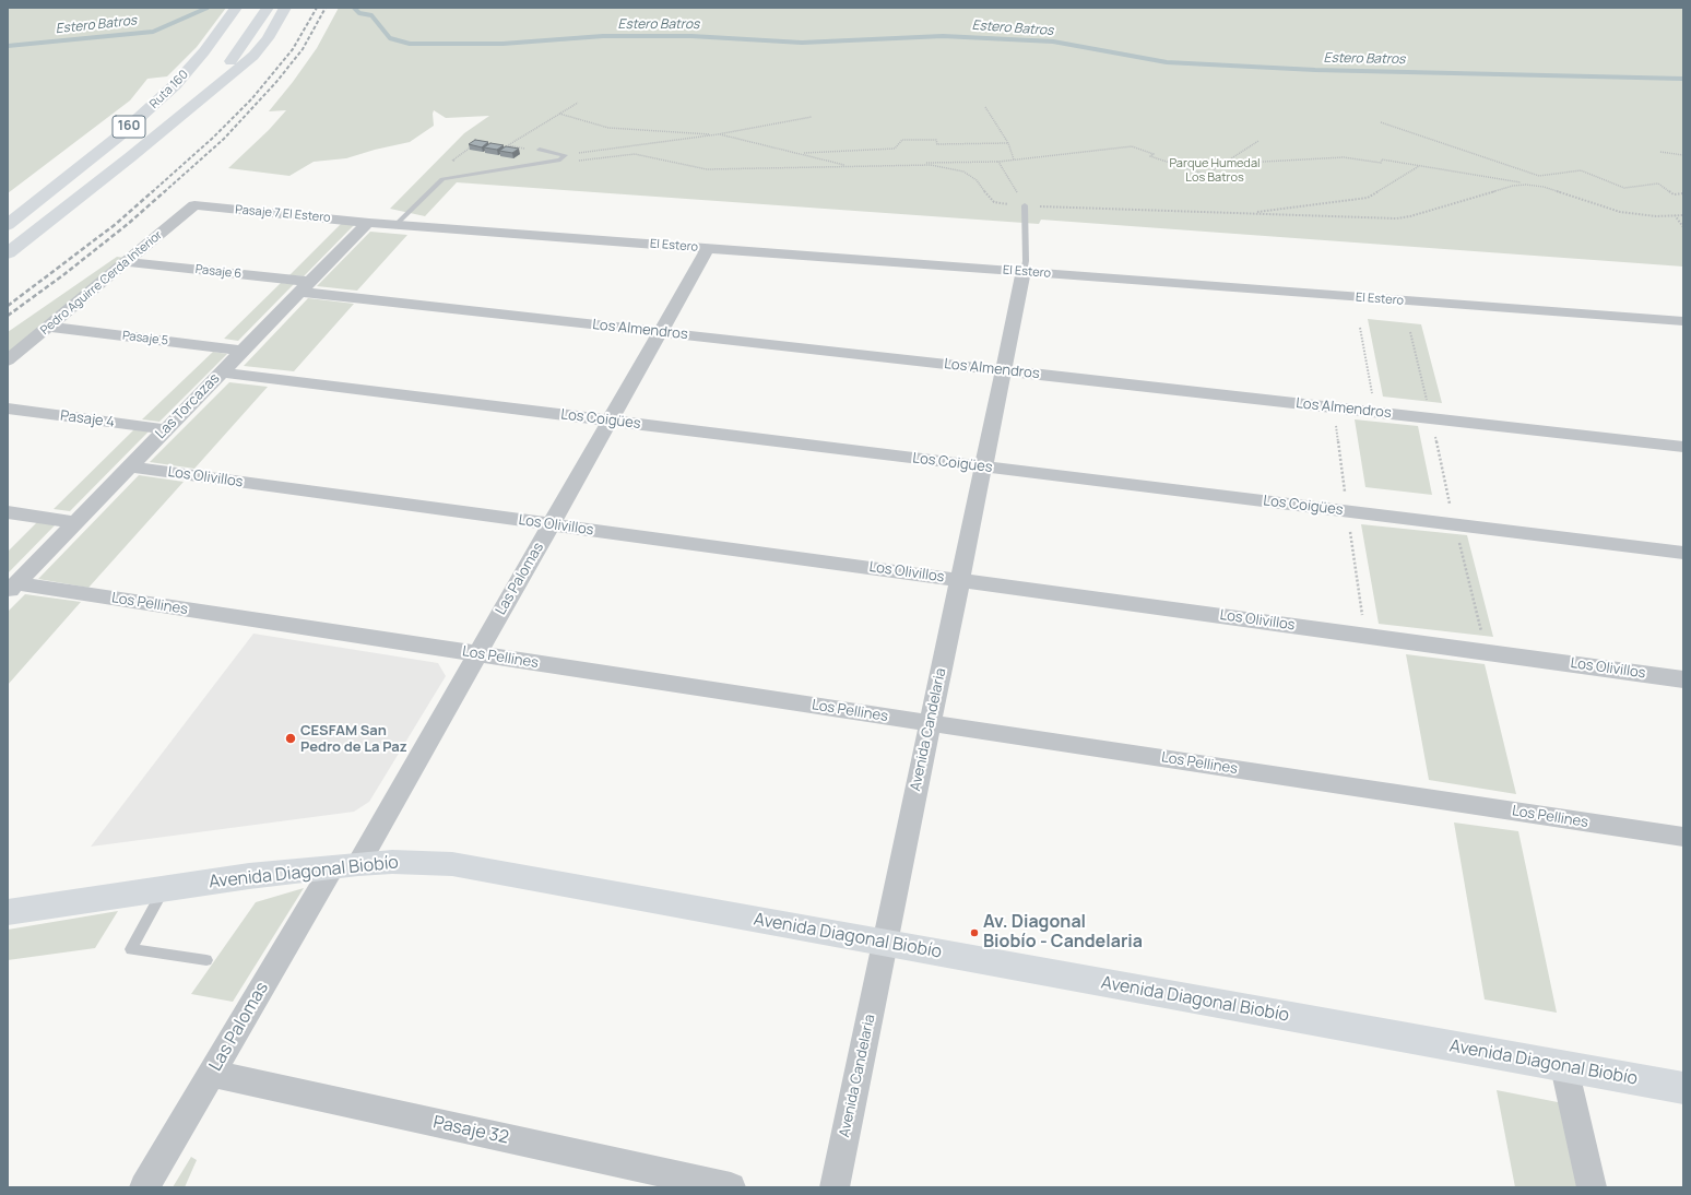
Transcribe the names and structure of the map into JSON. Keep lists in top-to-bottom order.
{
  "streets": {
    "main road": ["Ruta 160", "160", "Avenida Diagonal Biobío"],
    "street": [
      "Pasaje 7 El Estero",
      "El Estero",
      "Pasaje 6",
      "Pedro Aguirre Cerda Interior",
      "Los Almendros",
      "Pasaje 5",
      "Las Torcazas",
      "Pasaje 4",
      "Los Coigües",
      "Los Olivillos",
      "Las Palomas",
      "Los Pellines",
      "Avenida Candelaria",
      "Pasaje 32"
    ]
  },
  "crossings": [
    ["Pasaje 7 El Estero", "El Estero"],
    ["Pasaje 7 El Estero", "Pedro Aguirre Cerda Interior"],
    ["Pasaje 7 El Estero", "Las Torcazas"],
    ["El Estero", "Las Torcazas"],
    ["El Estero", "Las Palomas"],
    ["El Estero", "Avenida Candelaria"],
    ["Pasaje 6", "Pedro Aguirre Cerda Interior"],
    ["Pasaje 6", "Los Almendros"],
    ["Pasaje 6", "Las Torcazas"],
    ["Pedro Aguirre Cerda Interior", "Pasaje 5"],
    ["Los Almendros", "Las Torcazas"],
    ["Los Almendros", "Las Palomas"],
    ["Los Almendros", "Avenida Candelaria"],
    ["Pasaje 5", "Las Torcazas"],
    ["Las Torcazas", "Pasaje 4"],
    ["Las Torcazas", "Los Coigües"],
    ["Las Torcazas", "Los Olivillos"],
    ["Las Torcazas", "Los Pellines"],
    ["Los Coigües", "Las Palomas"],
    ["Los Coigües", "Avenida Candelaria"],
    ["Los Olivillos", "Las Palomas"],
    ["Los Olivillos", "Avenida Candelaria"],
    ["Las Palomas", "Los Pellines"],
    ["Las Palomas", "Avenida Diagonal Biobío"],
    ["Las Palomas", "Pasaje 32"],
    ["Los Pellines", "Avenida Candelaria"],
    ["Avenida Candelaria", "Avenida Diagonal Biobío"]
  ],
  "water": ["Estero Batros"],
  "parks": ["Parque Humedal Los Batros"],
  "places": ["CESFAM San Pedro de La Paz", "Av. Diagonal Biobío - Candelaria"]
}
